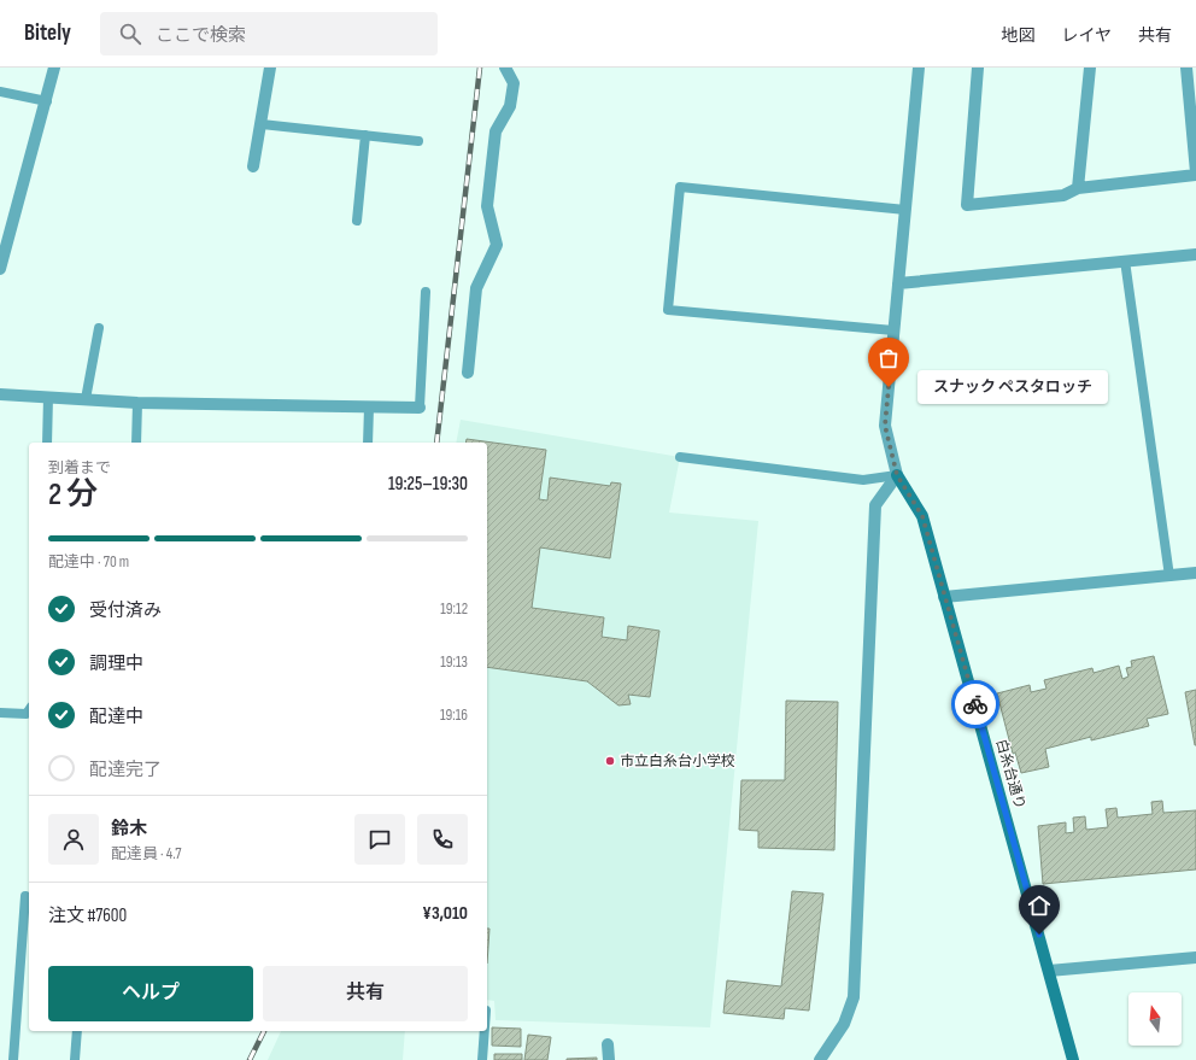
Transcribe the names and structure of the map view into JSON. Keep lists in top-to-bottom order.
{
  "streets": {
    "street": ["白糸台通り"]
  },
  "places": ["スナック ペスタロッチ", "市立白糸台小学校"],
  "north": "top",
  "page": {
    "header": "Bitely",
    "search": "ここで検索",
    "nav": ["地図", "レイヤ", "共有"],
    "bubble": "スナック ペスタロッチ",
    "heading": ["2 分", "到着まで", "19:25–19:30"],
    "panel": [
      "鈴木",
      "配達員 · 4.7",
      "注文 #7600",
      "¥3,010"
    ],
    "bar": "配達中 · 70 m",
    "list": [
      ["受付済み", "19:12"],
      ["調理中", "19:13"],
      ["配達中", "19:16"],
      "配達完了"
    ],
    "buttons": ["ヘルプ", "共有"]
  }
}
